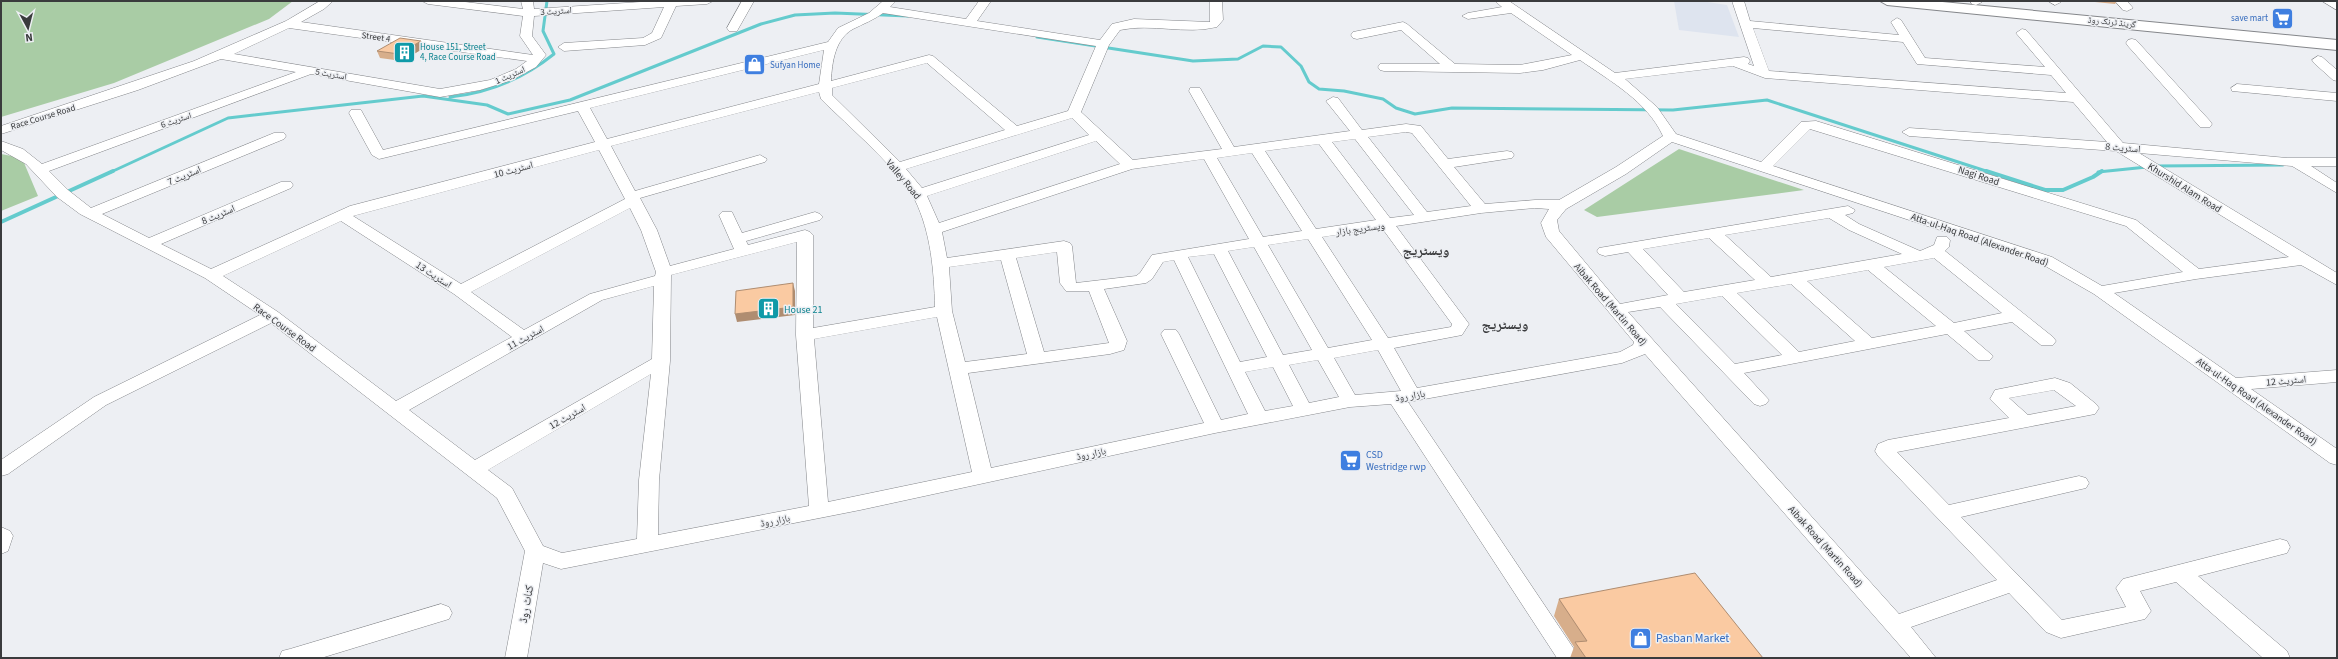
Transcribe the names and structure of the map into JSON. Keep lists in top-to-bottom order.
{
  "streets": {
    "highway": ["گرینڈ ٹرنک روڈ"],
    "street": [
      "اسٹریٹ 3",
      "Street 4",
      "اسٹریٹ 5",
      "اسٹریٹ 1",
      "Race Course Road",
      "اسٹریٹ 6",
      "اسٹریٹ 8",
      "اسٹریٹ 10",
      "اسٹریٹ 7",
      "Nagi Road",
      "Valley Road",
      "Khurshid Alam Road",
      "ویسٹریج بازار",
      "Atta-ul-Haq Road (Alexander Road)",
      "اسٹریٹ 13",
      "Aibak Road (Martin Road)",
      "اسٹریٹ 11",
      "اسٹریٹ 12",
      "بازار روڈ",
      "کناٹ روڈ"
    ]
  },
  "crossings": [
    ["Street 4", "اسٹریٹ 1"],
    ["Street 4", "Race Course Road"],
    ["اسٹریٹ 5", "اسٹریٹ 1"],
    ["اسٹریٹ 5", "Race Course Road"],
    ["اسٹریٹ 5", "اسٹریٹ 6"],
    ["Race Course Road", "اسٹریٹ 6"],
    ["Race Course Road", "اسٹریٹ 8"],
    ["Race Course Road", "اسٹریٹ 10"],
    ["Race Course Road", "اسٹریٹ 7"],
    ["Race Course Road", "اسٹریٹ 11"],
    ["Race Course Road", "اسٹریٹ 12"],
    ["Race Course Road", "بازار روڈ"],
    ["Race Course Road", "کناٹ روڈ"],
    ["اسٹریٹ 8", "Khurshid Alam Road"],
    ["اسٹریٹ 10", "Valley Road"],
    ["اسٹریٹ 10", "اسٹریٹ 13"],
    ["Nagi Road", "Atta-ul-Haq Road (Alexander Road)"],
    ["Valley Road", "بازار روڈ"],
    ["ویسٹریج بازار", "Aibak Road (Martin Road)"],
    ["Atta-ul-Haq Road (Alexander Road)", "Aibak Road (Martin Road)"],
    ["Atta-ul-Haq Road (Alexander Road)", "اسٹریٹ 12"],
    ["اسٹریٹ 13", "اسٹریٹ 11"],
    ["Aibak Road (Martin Road)", "بازار روڈ"],
    ["بازار روڈ", "کناٹ روڈ"]
  ],
  "districts": ["ویسٹریج", "ویسٹریج"],
  "places": {
    "supermarket": ["save mart", "CSD Westridge rwp"],
    "building": ["House 151, Street 4, Race Course Road", "House 21"],
    "shop": ["Sufyan Home", "Pasban Market"]
  },
  "north": "bottom"
}
